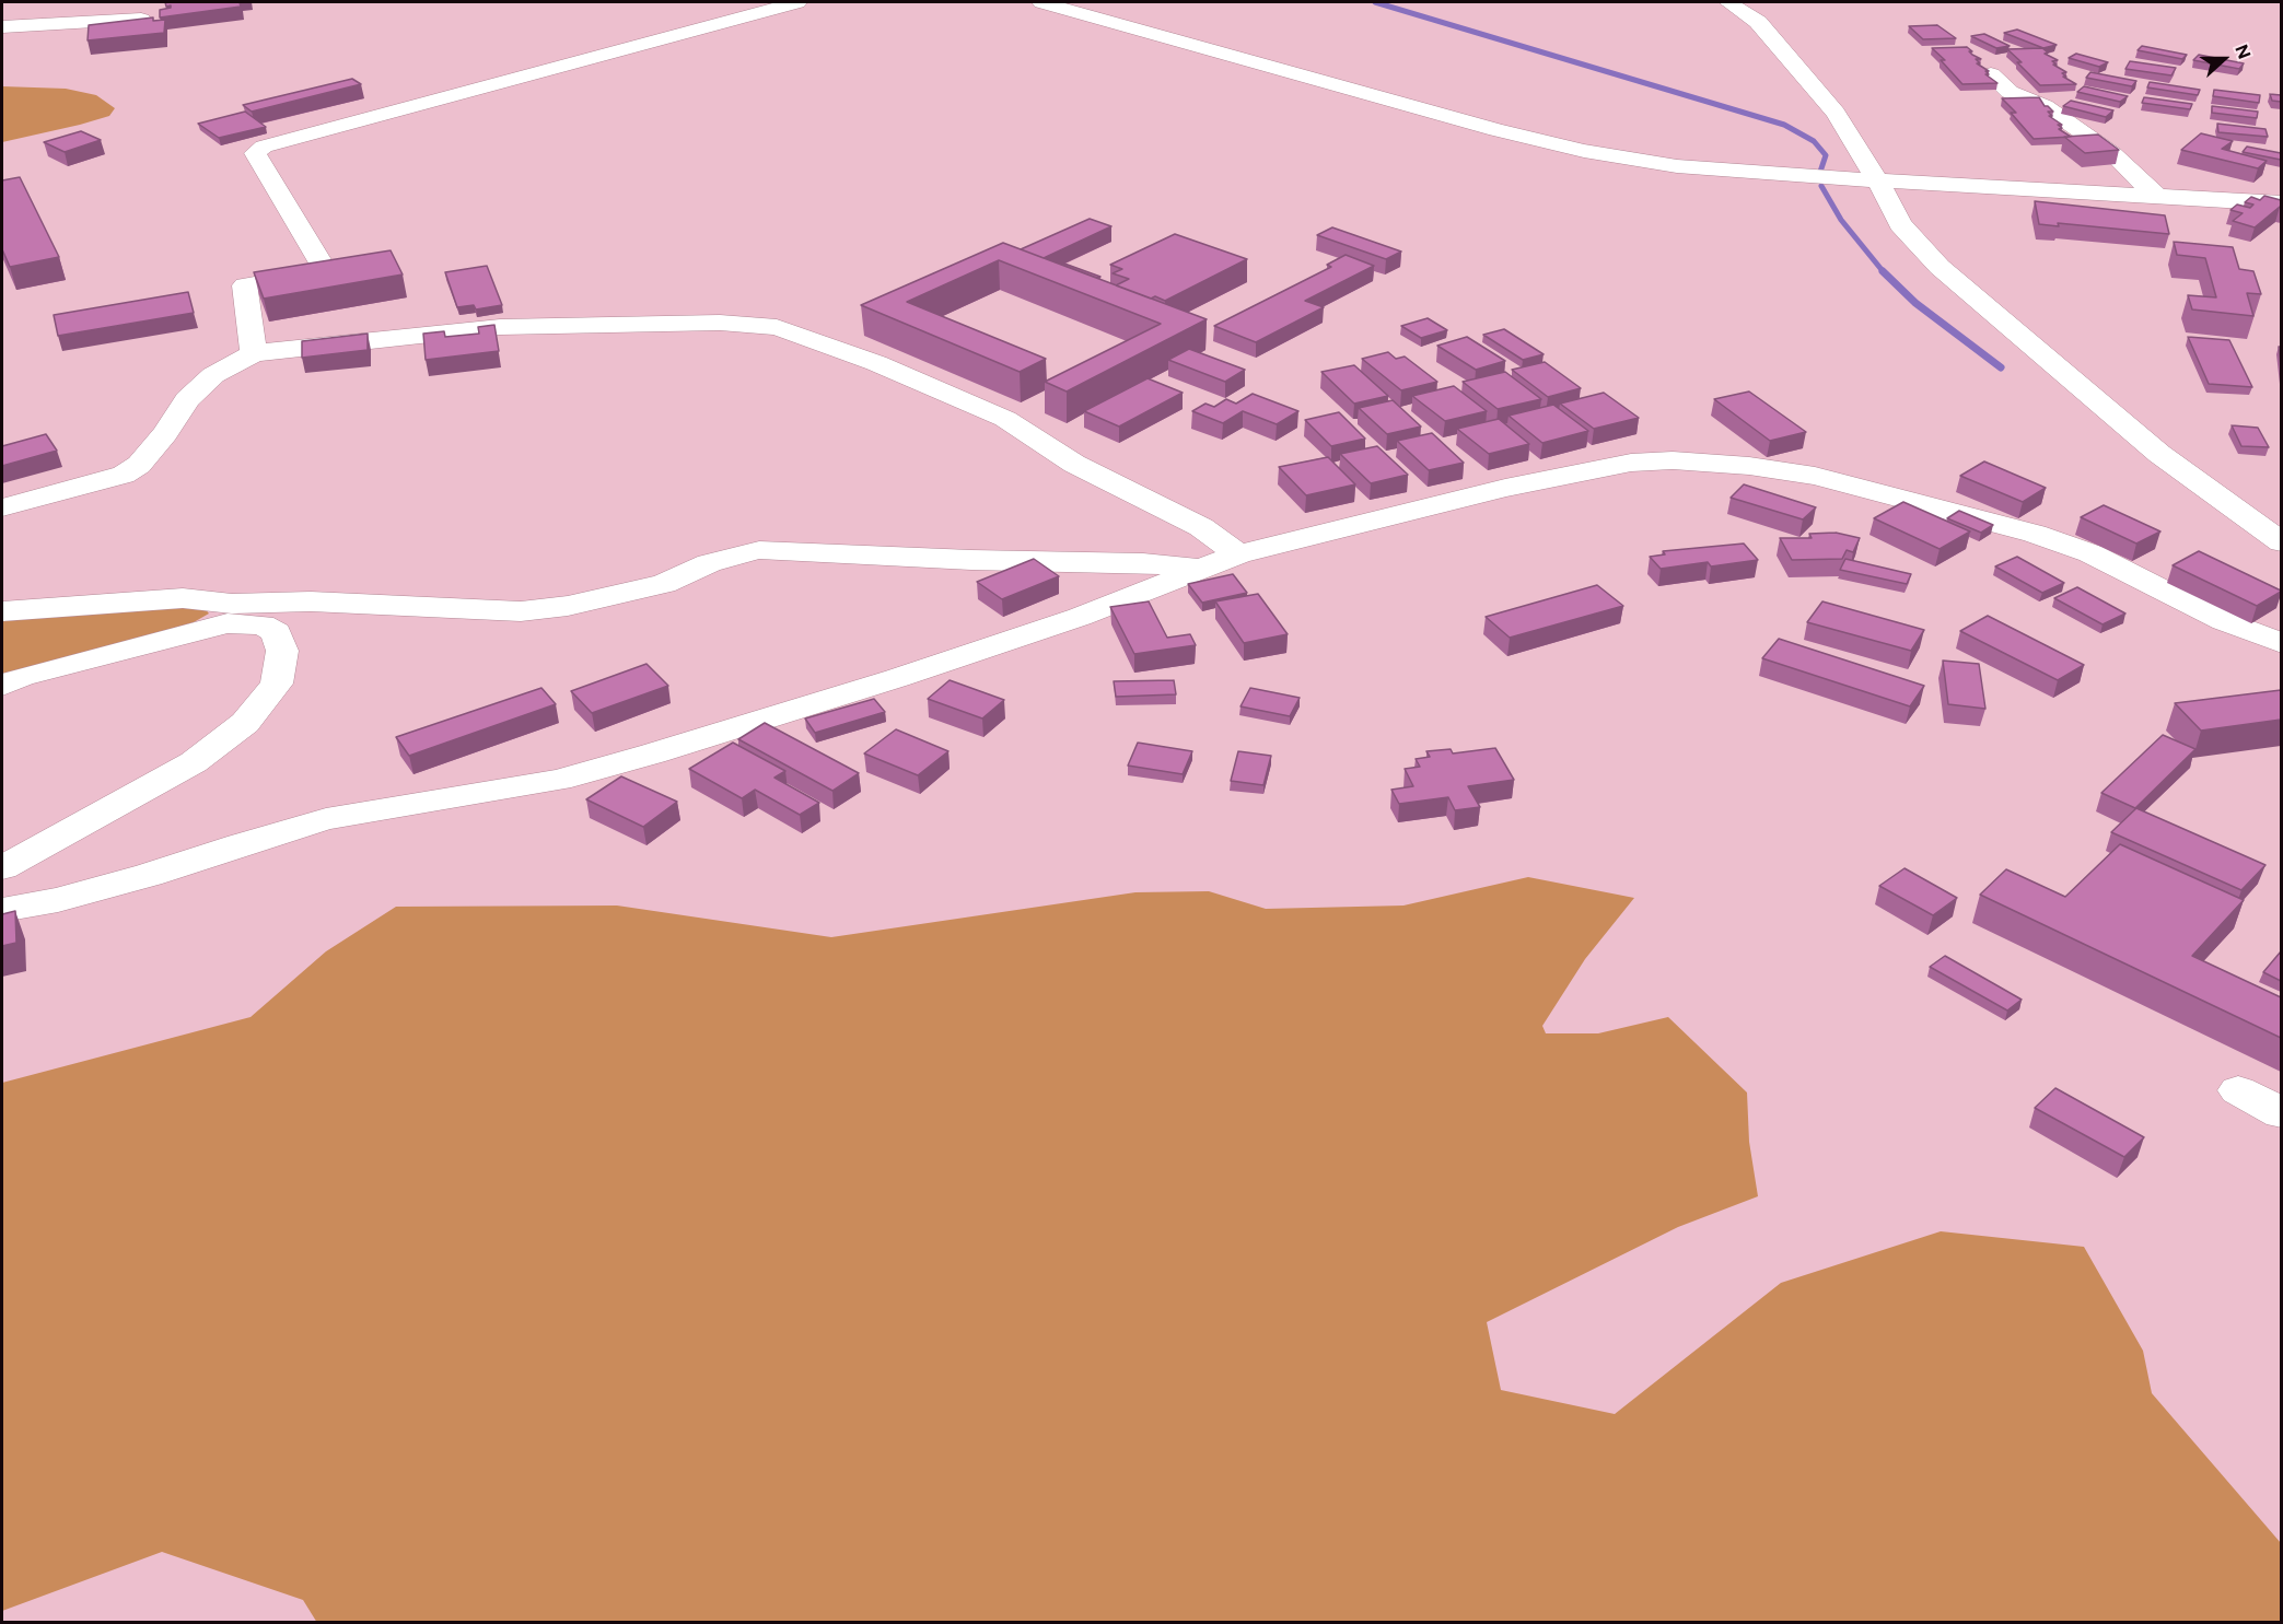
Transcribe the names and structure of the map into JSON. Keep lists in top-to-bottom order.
{
  "north": "right"
}
